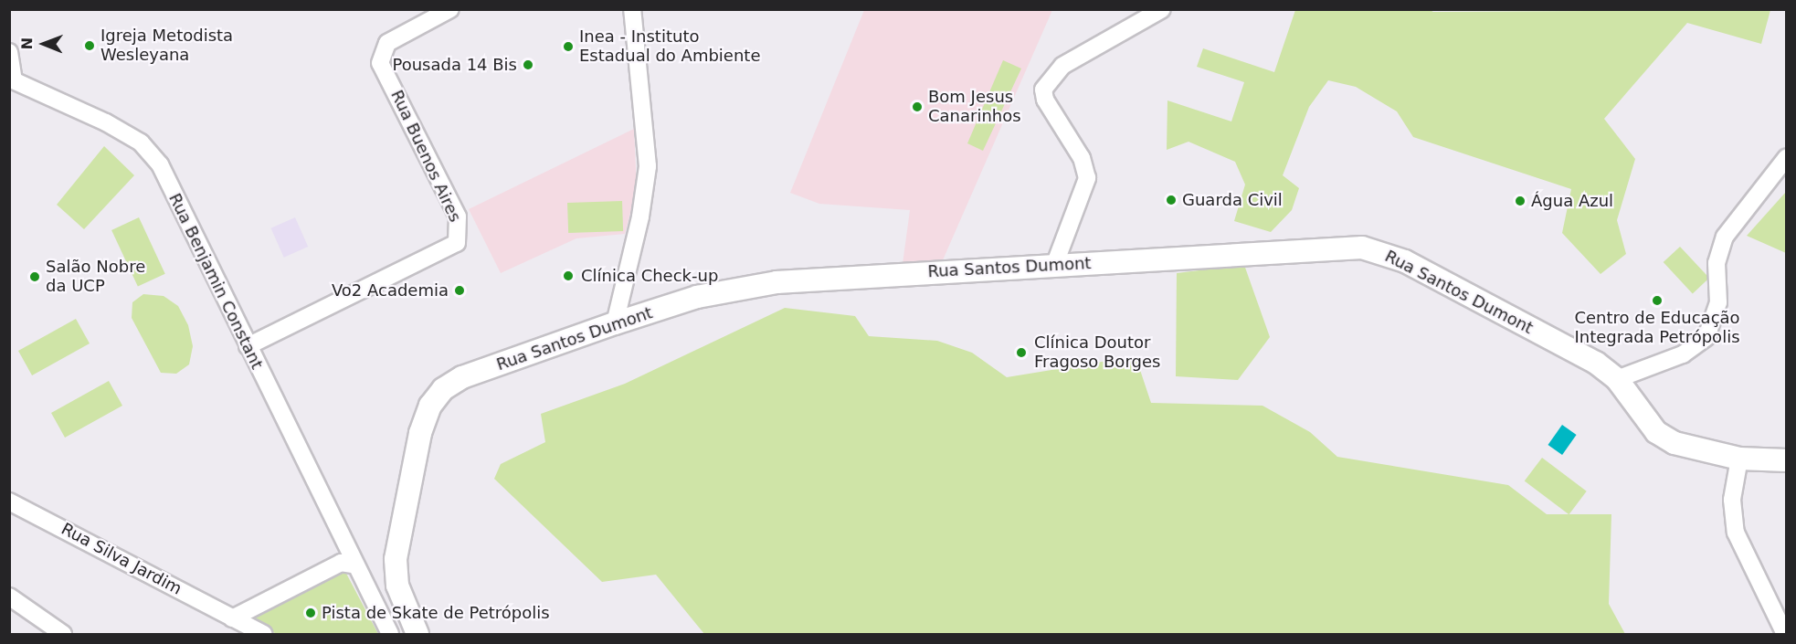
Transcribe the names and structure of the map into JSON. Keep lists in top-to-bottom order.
{
  "streets": {
    "main road": ["Rua Santos Dumont"],
    "street": ["Rua Buenos Aires", "Rua Benjamin Constant", "Rua Silva Jardim"]
  },
  "crossings": [
    ["Rua Buenos Aires", "Rua Benjamin Constant"]
  ],
  "places": [
    "Igreja Metodista Wesleyana",
    "Inea - Instituto Estadual do Ambiente",
    "Pousada 14 Bis",
    "Bom Jesus Canarinhos",
    "Guarda Civil",
    "Água Azul",
    "Clínica Check-up",
    "Salão Nobre da UCP",
    "Vo2 Academia",
    "Centro de Educação Integrada Petrópolis",
    "Clínica Doutor Fragoso Borges",
    "Pista de Skate de Petrópolis"
  ],
  "north": "left"
}
